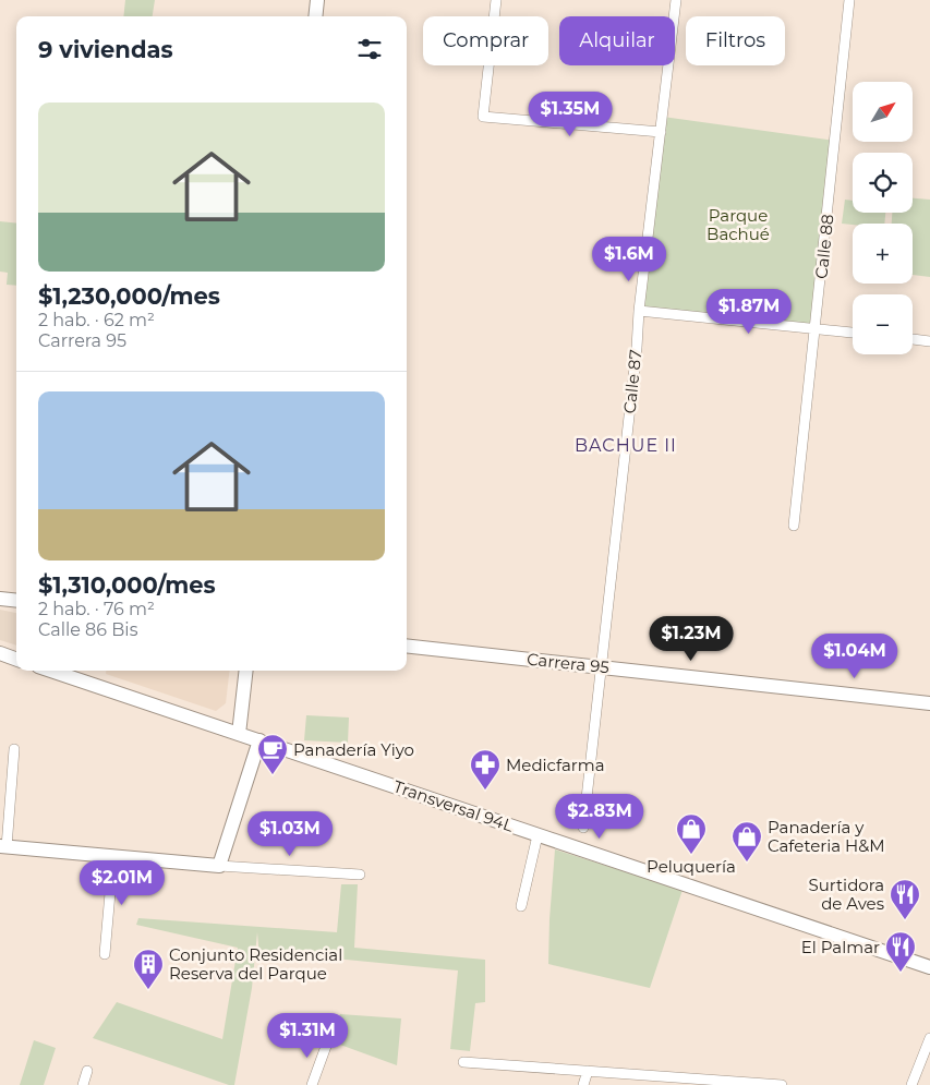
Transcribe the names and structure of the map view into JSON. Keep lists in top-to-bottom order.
{
  "streets": {
    "street": [
      "Calle 88",
      "Calle 87",
      "Carrera 95",
      "Transversal 94L"
    ]
  },
  "crossings": [
    ["Calle 87", "Carrera 95"]
  ],
  "districts": ["BACHUE II"],
  "parks": ["Parque Bachué"],
  "places": {
    "cafe": ["Panadería Yiyo"],
    "pharmacy": ["Medicfarma"],
    "shop": ["Peluquería", "Panadería y Cafeteria H&M"],
    "restaurant": ["Surtidora de Aves", "El Palmar"],
    "building": ["Conjunto Residencial Reserva del Parque"]
  },
  "north": "top right",
  "page": {
    "chip": ["Comprar", "Alquilar", "Filtros"],
    "heading": "9 viviendas",
    "map_buttons": ["+", "−"],
    "list": [
      {
        "name": "$1,230,000/mes",
        "note": "2 hab. · 62 m² · Carrera 95"
      },
      {
        "name": "$1,310,000/mes",
        "note": "2 hab. · 76 m² · Calle 86 Bis"
      }
    ],
    "price": [
      "$1.35M",
      "$1.6M",
      "$1.87M",
      "$1.23M",
      "$1.04M",
      "$2.83M",
      "$1.03M",
      "$2.01M",
      "$1.31M"
    ]
  }
}
